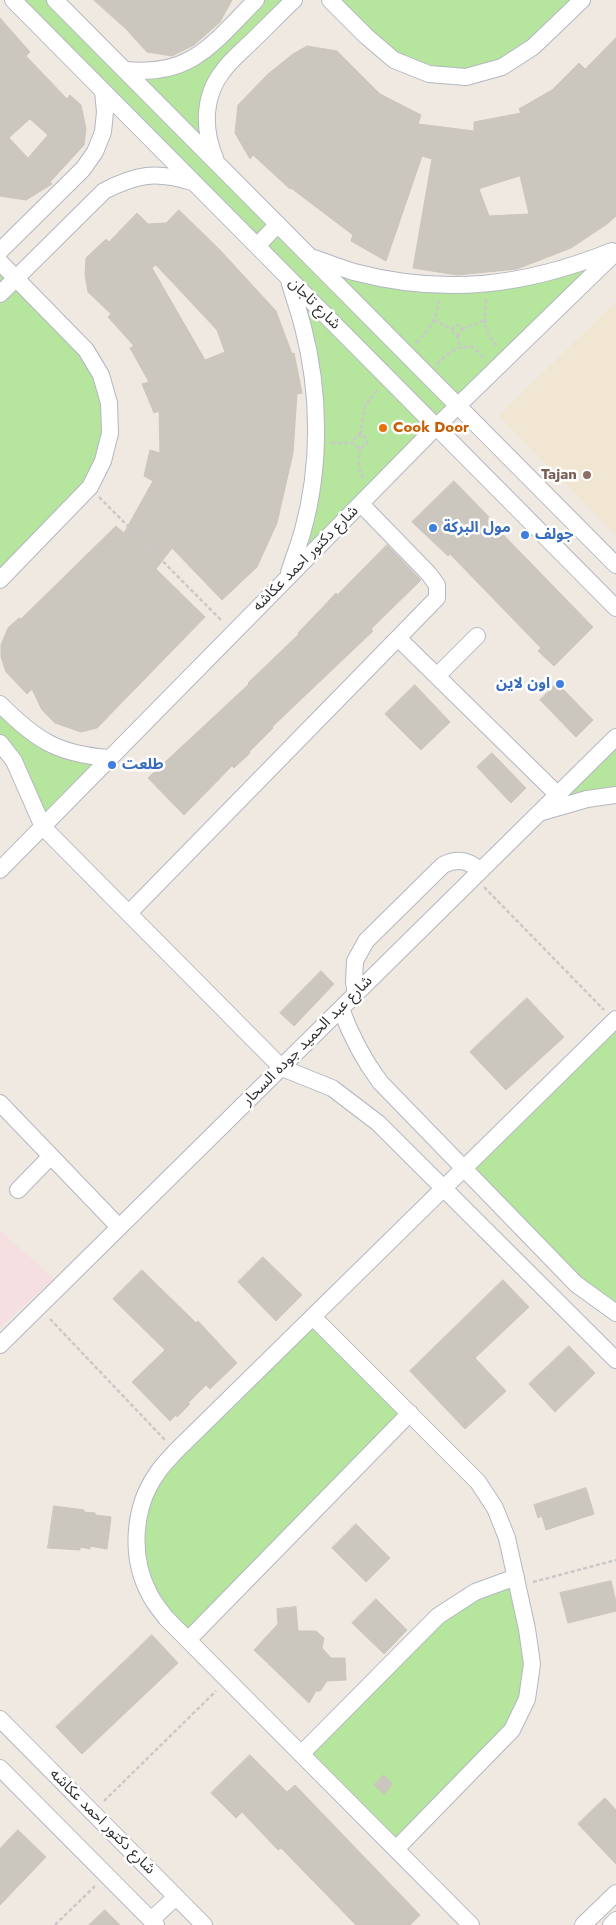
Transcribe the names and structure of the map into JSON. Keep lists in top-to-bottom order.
{
  "streets": {
    "street": ["شارع تاجان", "شارع دكتور احمد عكاشه", "شارع عبد الحميد جوده السحار"]
  },
  "crossings": [
    ["شارع تاجان", "شارع دكتور احمد عكاشه"]
  ],
  "places": [
    "Cook Door",
    "Tajan",
    "مول البركة",
    "جولف",
    "اون لاين",
    "طلعت"
  ]
}
